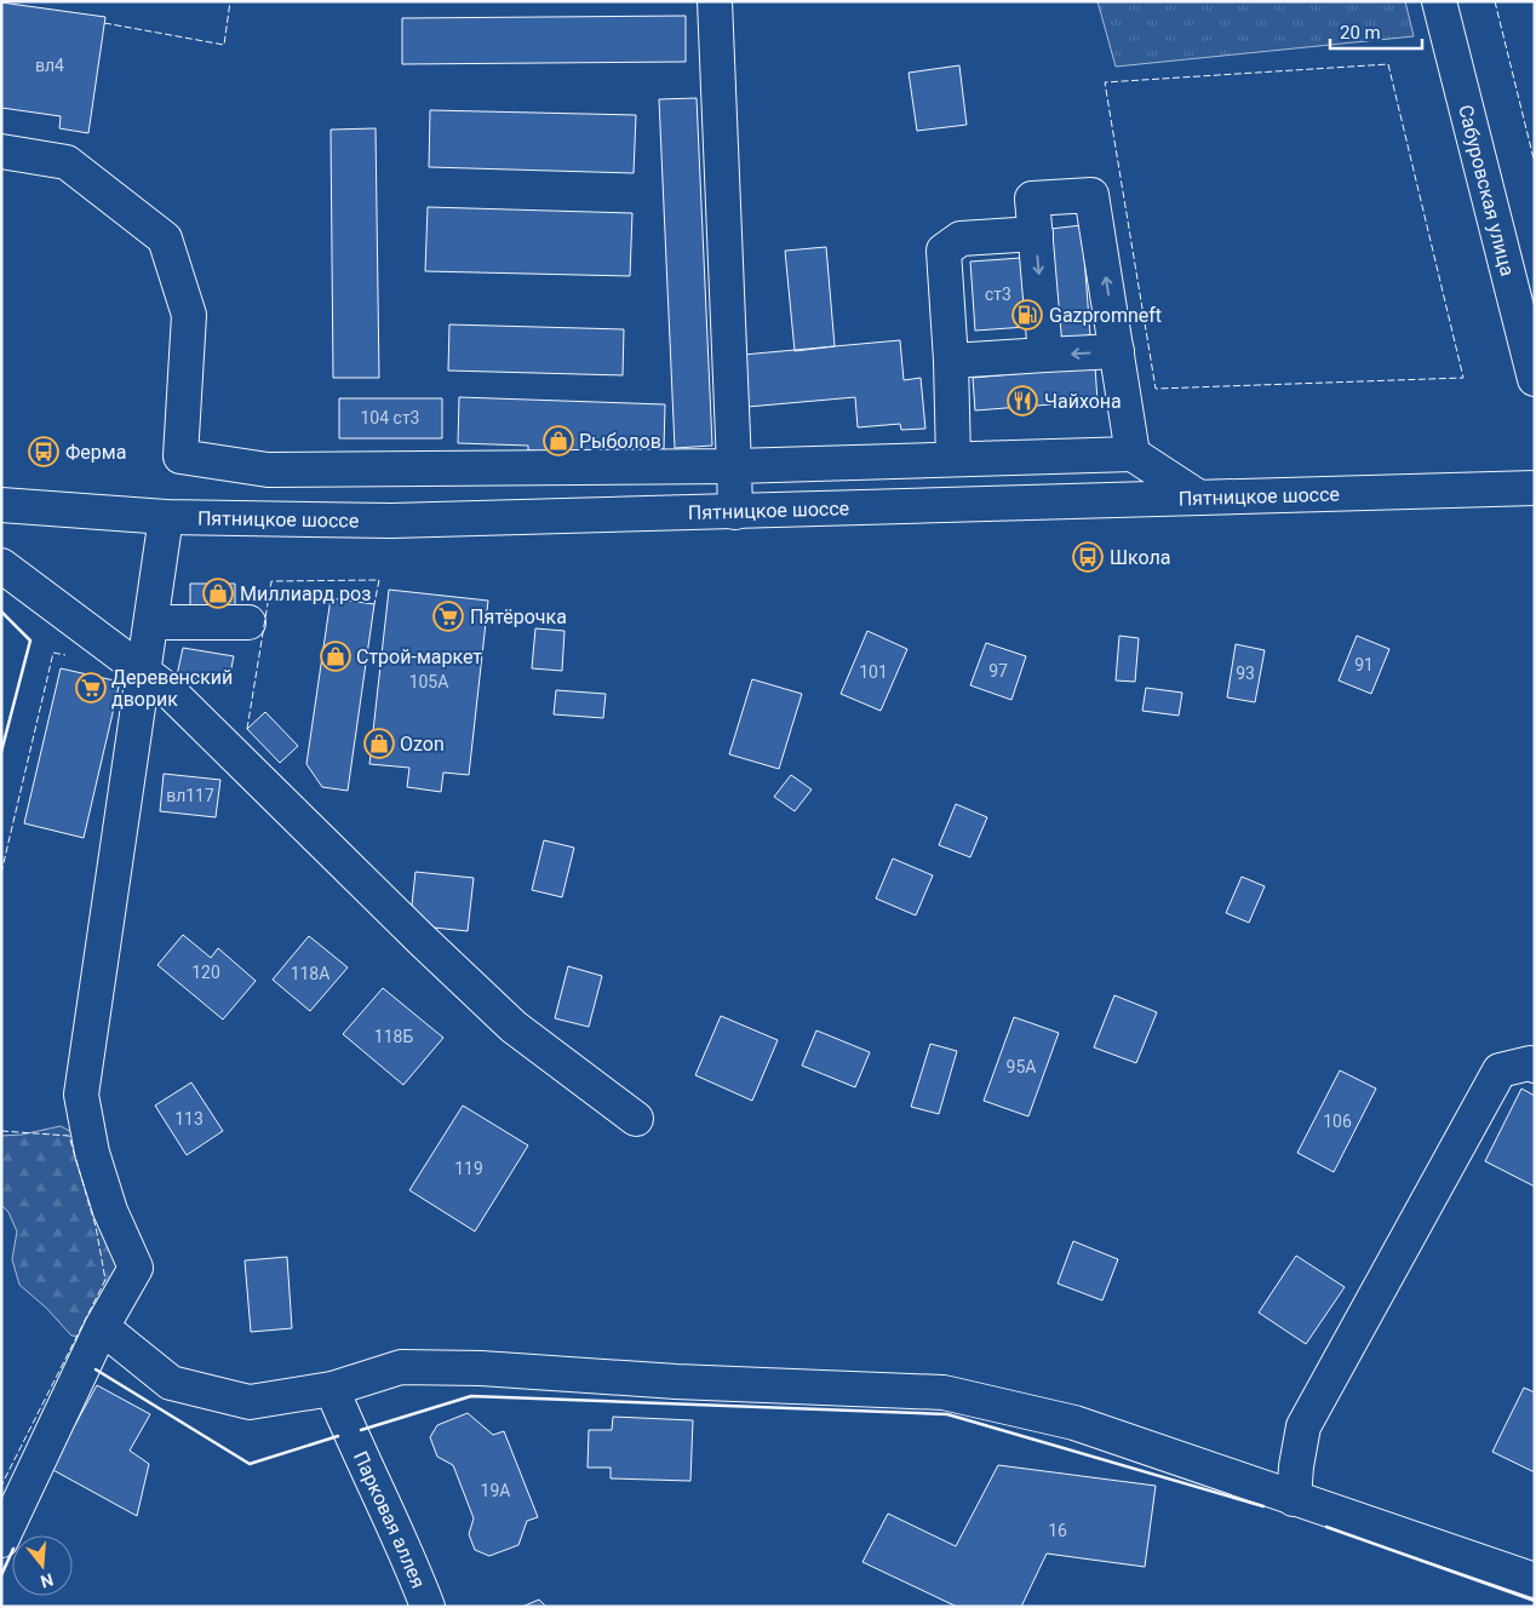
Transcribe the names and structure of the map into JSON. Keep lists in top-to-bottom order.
{
  "streets": {
    "street": ["Сабуровская улица", "Пятницкое шоссе", "Парковая аллея"]
  },
  "places": {
    "fuel station": ["Gazpromneft"],
    "restaurant": ["Чайхона"],
    "shop": [
      "Рыболов",
      "Миллиард роз",
      "Строй-маркет",
      "Ozon"
    ],
    "bus stop": ["Ферма", "Школа"],
    "supermarket": ["Пятёрочка", "Деревенский дворик"]
  },
  "house_numbers": [
    "вл4",
    "ст3",
    "104 ст3",
    "91",
    "97",
    "101",
    "93",
    "105А",
    "вл117",
    "120",
    "118А",
    "118Б",
    "95А",
    "113",
    "106",
    "119",
    "19А",
    "16"
  ],
  "scale_bar": "20 m",
  "north": "bottom"
}
